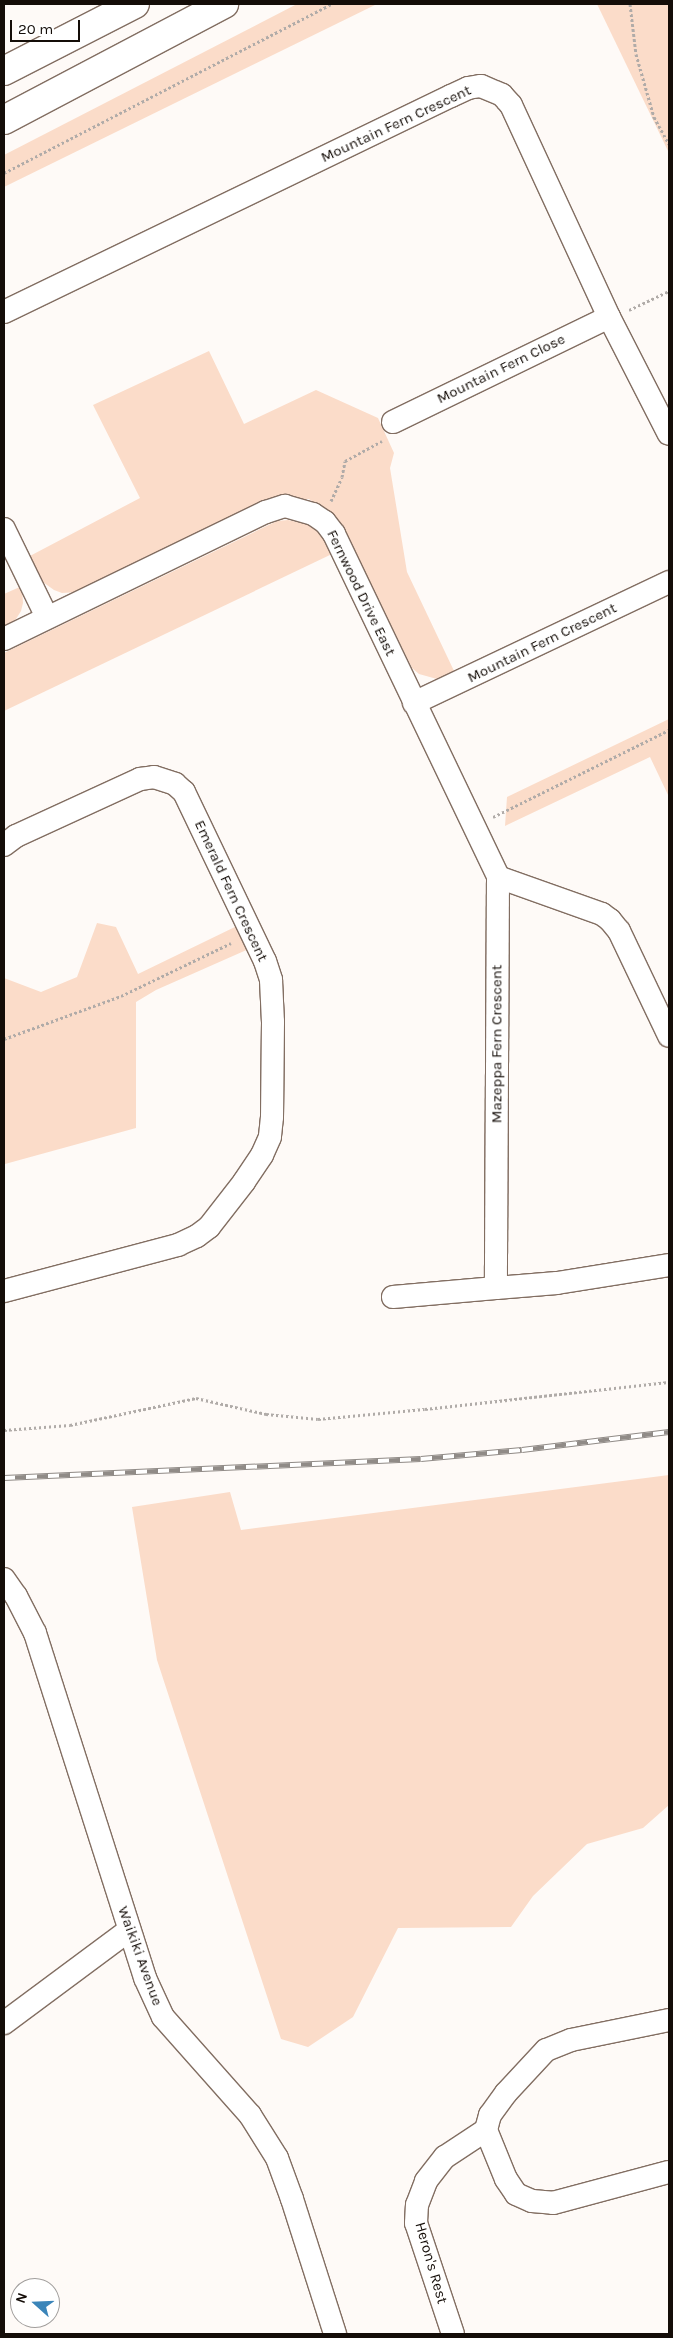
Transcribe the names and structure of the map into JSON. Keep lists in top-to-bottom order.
{
  "streets": {
    "street": [
      "Mountain Fern Crescent",
      "Mountain Fern Close",
      "Fernwood Drive East",
      "Emerald Fern Crescent",
      "Mazeppa Fern Crescent",
      "Waikiki Avenue",
      "Heron's Rest"
    ]
  },
  "crossings": [
    ["Mountain Fern Crescent", "Mountain Fern Close"],
    ["Mountain Fern Crescent", "Fernwood Drive East"],
    ["Fernwood Drive East", "Mazeppa Fern Crescent"]
  ],
  "scale_bar": "20 m",
  "north": "left"
}
